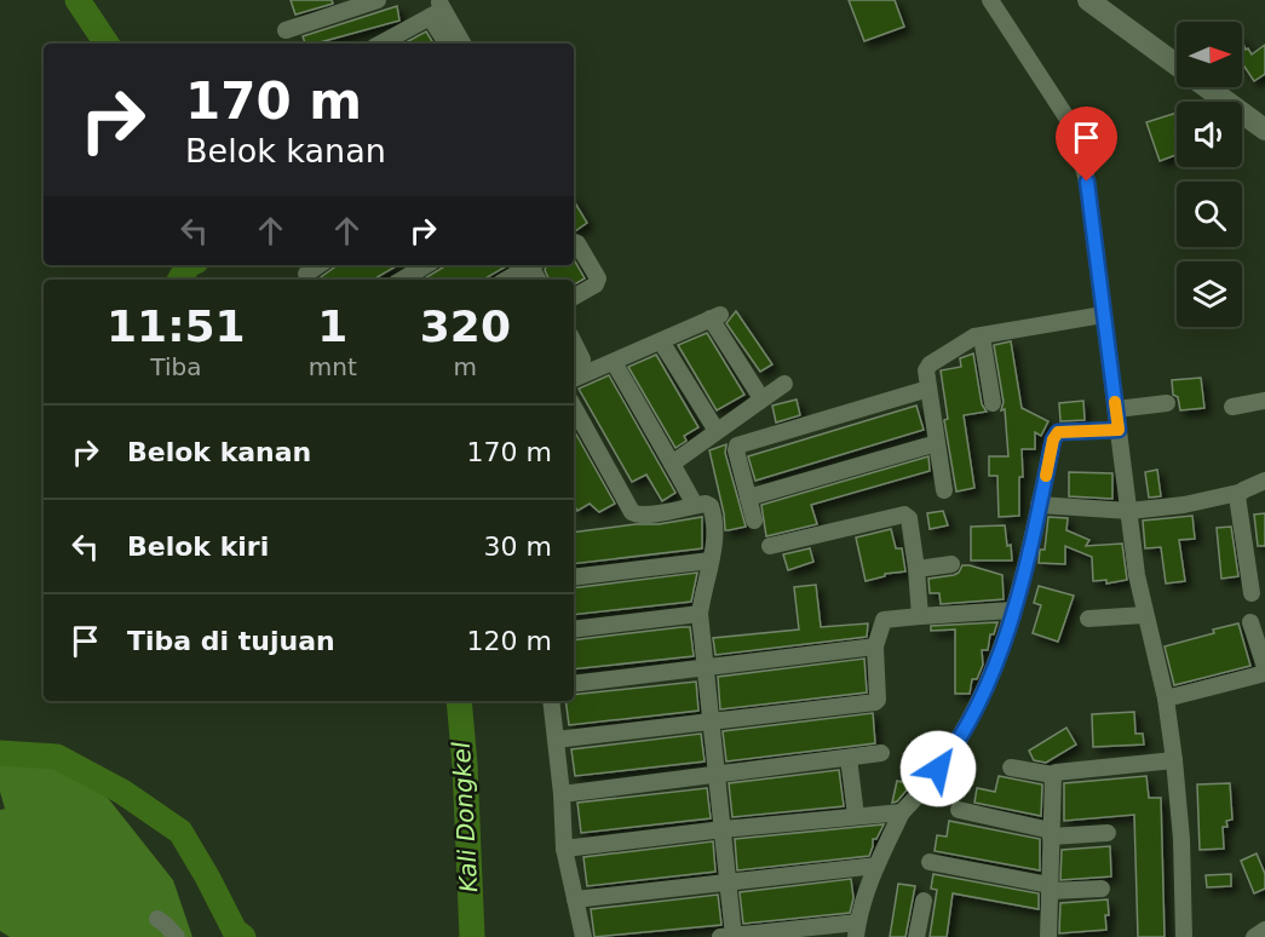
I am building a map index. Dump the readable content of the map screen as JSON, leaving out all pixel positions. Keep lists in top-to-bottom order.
{
  "water": ["Kali Dongkel"],
  "north": "right",
  "page": {
    "turn": ["170 m", "Belok kanan"],
    "eta": [
      "11:51",
      "Tiba",
      "1",
      "mnt",
      "320",
      "m"
    ],
    "list": [
      {
        "name": "Belok kanan",
        "value": "170 m"
      },
      {
        "name": "Belok kiri",
        "value": "30 m"
      },
      {
        "name": "Tiba di tujuan",
        "value": "120 m"
      }
    ]
  }
}
